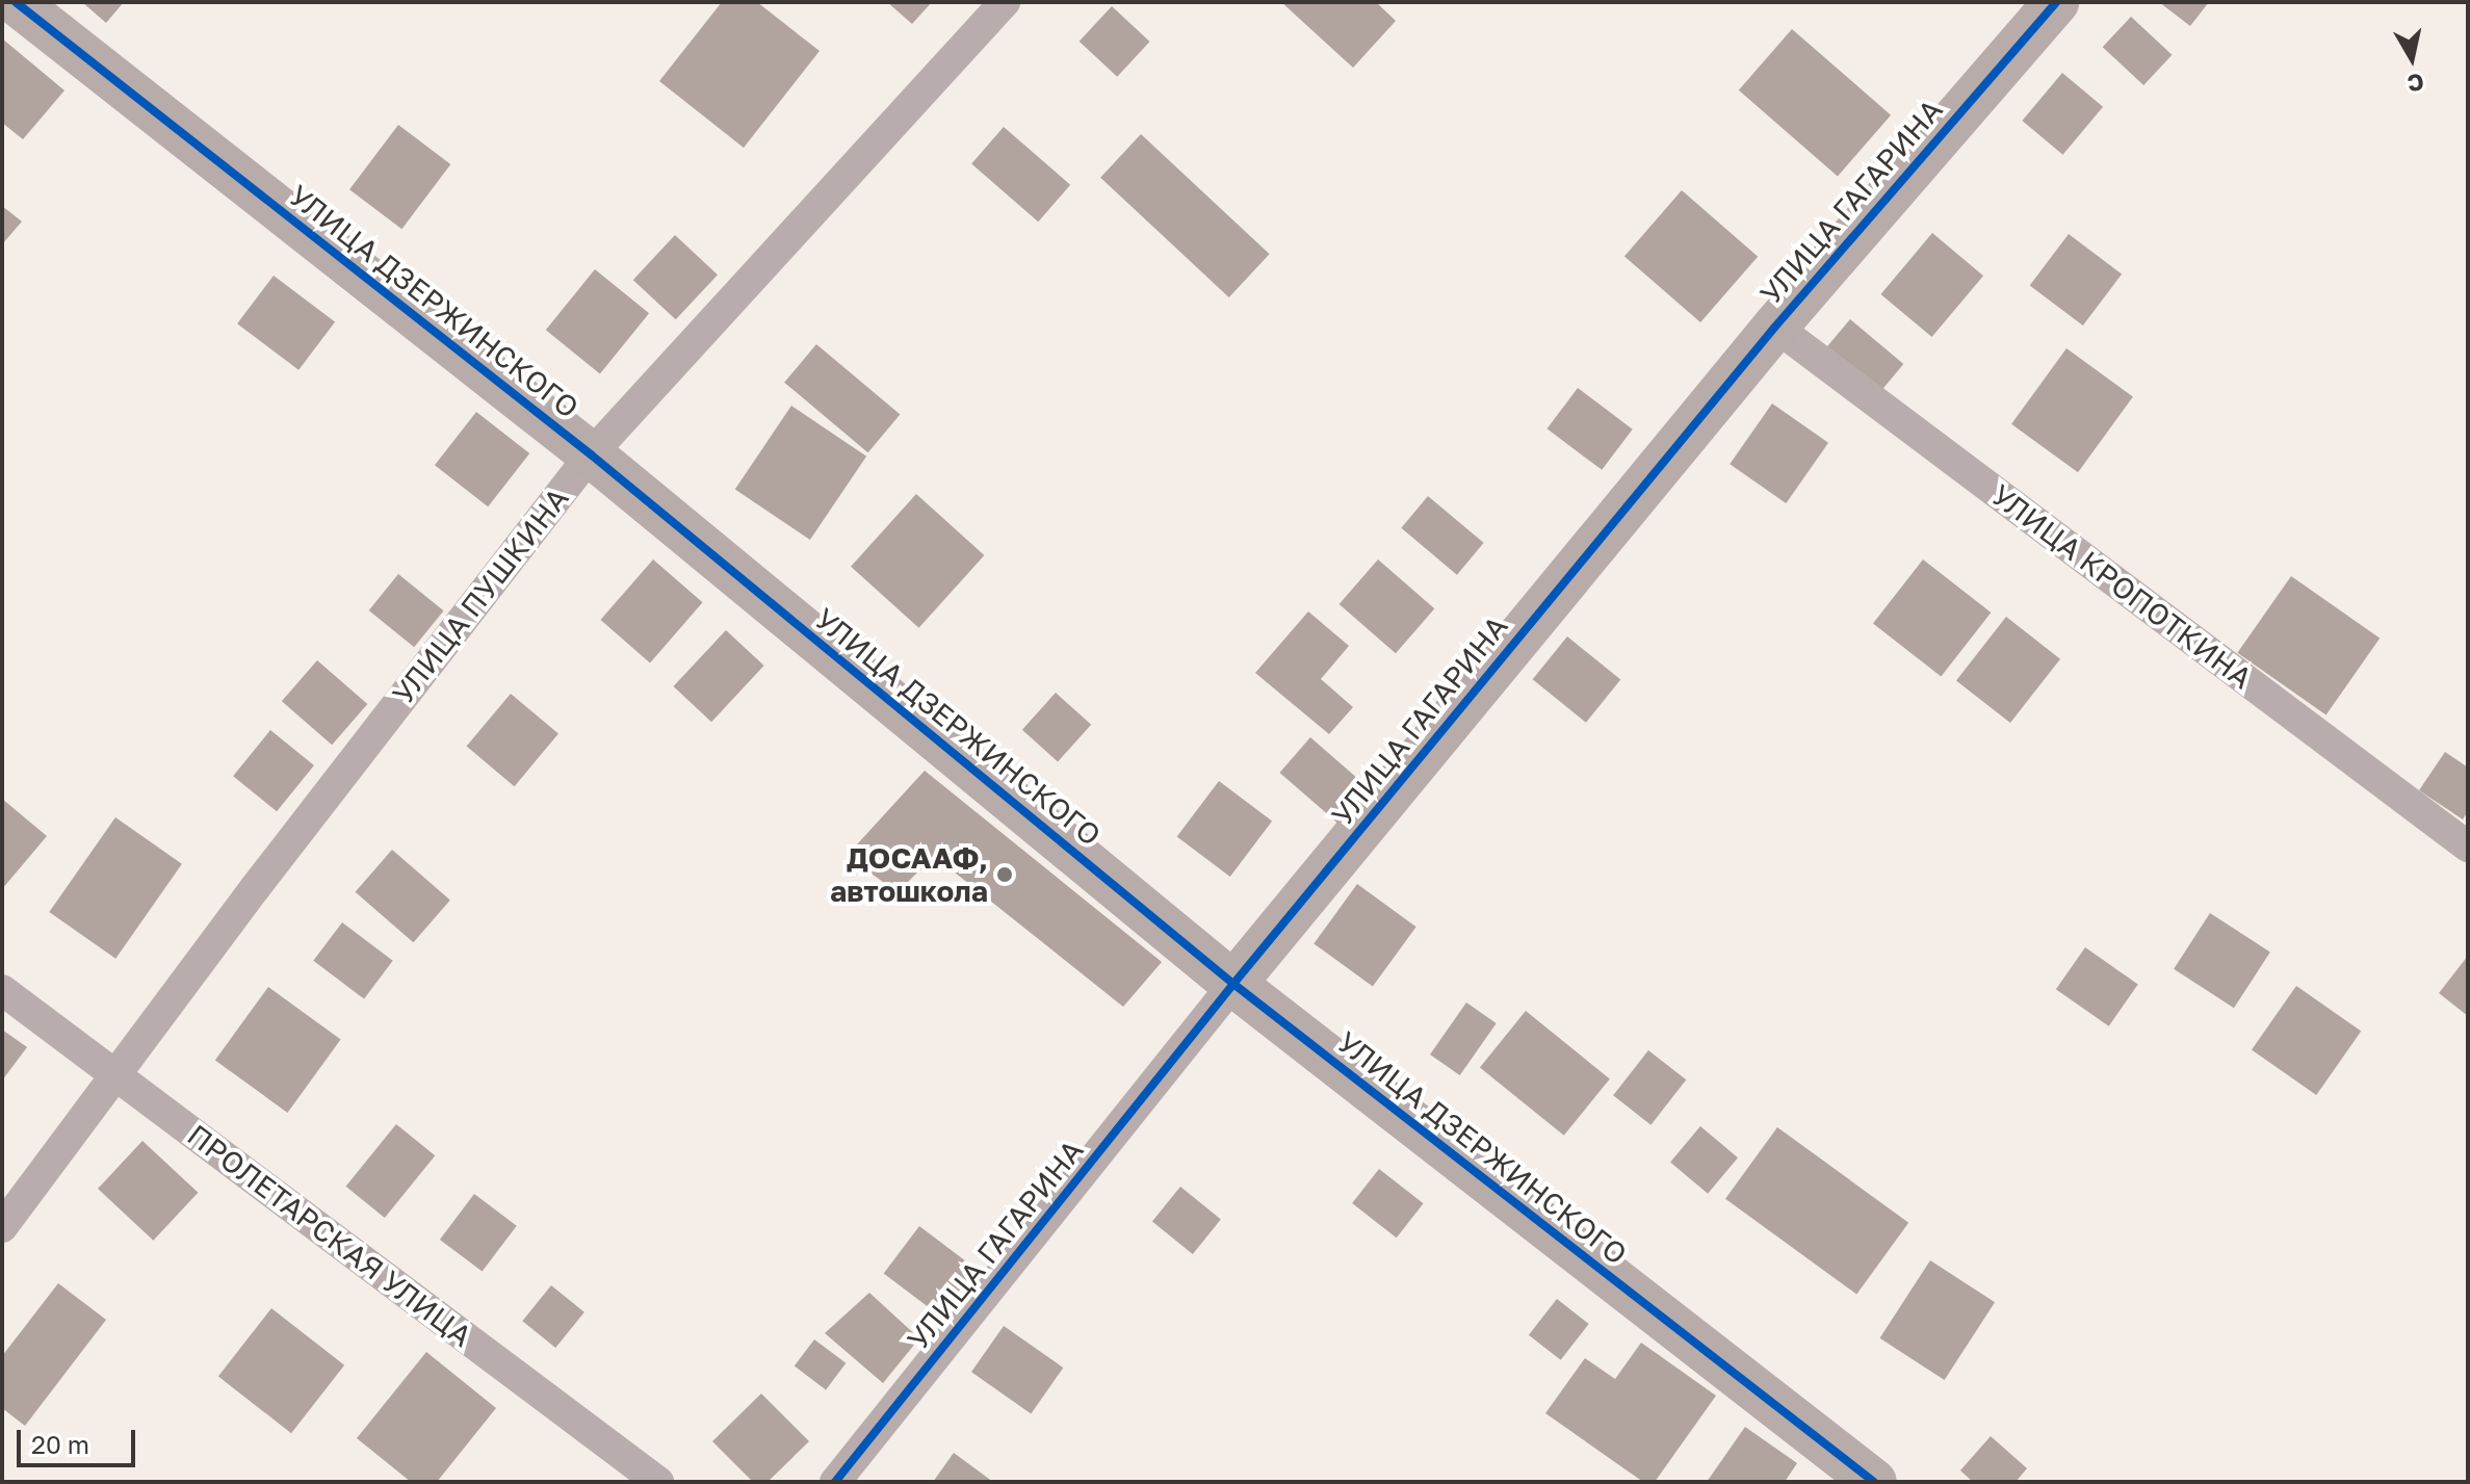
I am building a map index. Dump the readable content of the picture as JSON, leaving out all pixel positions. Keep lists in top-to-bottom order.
{
  "streets": {
    "street": [
      "УЛИЦА ГАГАРИНА",
      "УЛИЦА ДЗЕРЖИНСКОГО",
      "УЛИЦА КРОПОТКИНА",
      "УЛИЦА ПУШКИНА",
      "ПРОЛЕТАРСКАЯ УЛИЦА"
    ]
  },
  "crossings": [
    ["УЛИЦА ГАГАРИНА", "УЛИЦА ДЗЕРЖИНСКОГО"],
    ["УЛИЦА ГАГАРИНА", "УЛИЦА КРОПОТКИНА"],
    ["УЛИЦА ДЗЕРЖИНСКОГО", "УЛИЦА ПУШКИНА"],
    ["УЛИЦА ПУШКИНА", "ПРОЛЕТАРСКАЯ УЛИЦА"]
  ],
  "places": ["ДОСААФ, автошкола"],
  "scale_bar": "20 m",
  "north": "bottom"
}
